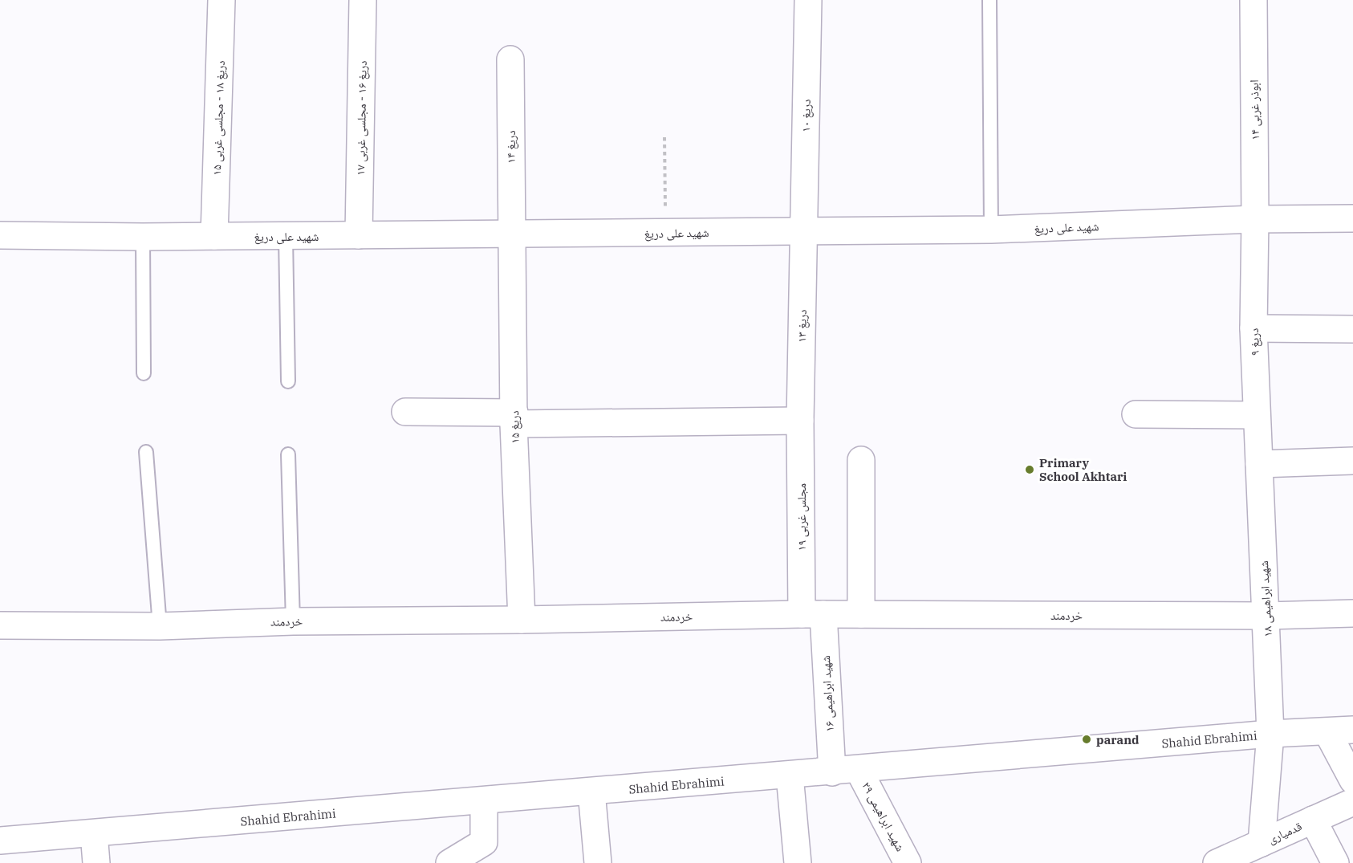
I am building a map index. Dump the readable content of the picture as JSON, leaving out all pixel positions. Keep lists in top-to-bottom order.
{
  "streets": {
    "street": [
      "ابوذر غربی ۱۴",
      "دریغ ۱۰",
      "دریغ ۱۸ - مجلسی غربی ۱۵",
      "دریغ ۱۶ - مجلسی غربی ۱۷",
      "دریغ ۱۴",
      "شهید علی دریغ",
      "دریغ ۱۳",
      "دریغ ۹",
      "دریغ ۱۵",
      "مجلس غربی ۱۹",
      "شهید ابراهیمی ۱۸",
      "خردمند",
      "شهید ابراهیمی ۱۶",
      "Shahid Ebrahimi",
      "شهید ابراهیمی ۲۹",
      "قدمیاری"
    ]
  },
  "crossings": [
    ["ابوذر غربی ۱۴", "شهید علی دریغ"],
    ["ابوذر غربی ۱۴", "دریغ ۹"],
    ["دریغ ۱۰", "شهید علی دریغ"],
    ["دریغ ۱۰", "دریغ ۱۳"],
    ["دریغ ۱۸ - مجلسی غربی ۱۵", "شهید علی دریغ"],
    ["دریغ ۱۶ - مجلسی غربی ۱۷", "شهید علی دریغ"],
    ["دریغ ۱۴", "شهید علی دریغ"],
    ["دریغ ۱۴", "دریغ ۱۵"],
    ["شهید علی دریغ", "دریغ ۱۳"],
    ["شهید علی دریغ", "دریغ ۹"],
    ["شهید علی دریغ", "دریغ ۱۵"],
    ["دریغ ۱۳", "مجلس غربی ۱۹"],
    ["دریغ ۹", "شهید ابراهیمی ۱۸"],
    ["دریغ ۱۵", "خردمند"],
    ["مجلس غربی ۱۹", "خردمند"],
    ["مجلس غربی ۱۹", "شهید ابراهیمی ۱۶"],
    ["شهید ابراهیمی ۱۸", "خردمند"],
    ["شهید ابراهیمی ۱۸", "Shahid Ebrahimi"],
    ["شهید ابراهیمی ۱۸", "قدمیاری"],
    ["خردمند", "شهید ابراهیمی ۱۶"],
    ["شهید ابراهیمی ۱۶", "Shahid Ebrahimi"],
    ["Shahid Ebrahimi", "شهید ابراهیمی ۲۹"]
  ],
  "places": ["Primary School Akhtari", "parand"]
}
